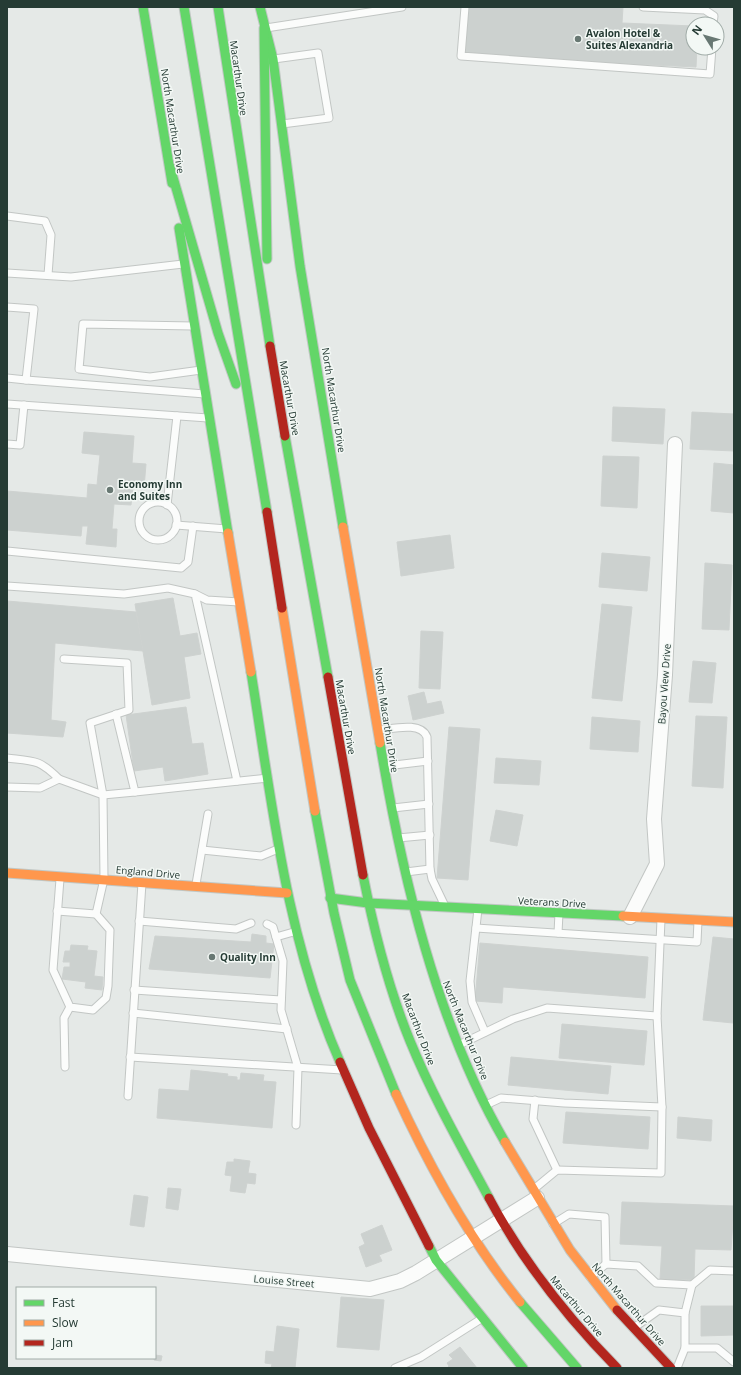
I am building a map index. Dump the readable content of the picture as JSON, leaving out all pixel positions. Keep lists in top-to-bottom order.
{
  "streets": {
    "main road": [
      "Macarthur Drive",
      "North Macarthur Drive",
      "England Drive",
      "Veterans Drive"
    ],
    "street": ["Bayou View Drive", "Louise Street"]
  },
  "crossings": [
    ["Macarthur Drive", "Veterans Drive"],
    ["Macarthur Drive", "Louise Street"],
    ["North Macarthur Drive", "England Drive"],
    ["North Macarthur Drive", "Veterans Drive"],
    ["North Macarthur Drive", "Louise Street"],
    ["Bayou View Drive", "Veterans Drive"]
  ],
  "places": ["Avalon Hotel & Suites Alexandria", "Economy Inn and Suites", "Quality Inn"],
  "legend": ["Fast", "Slow", "Jam"],
  "north": "top left"
}
